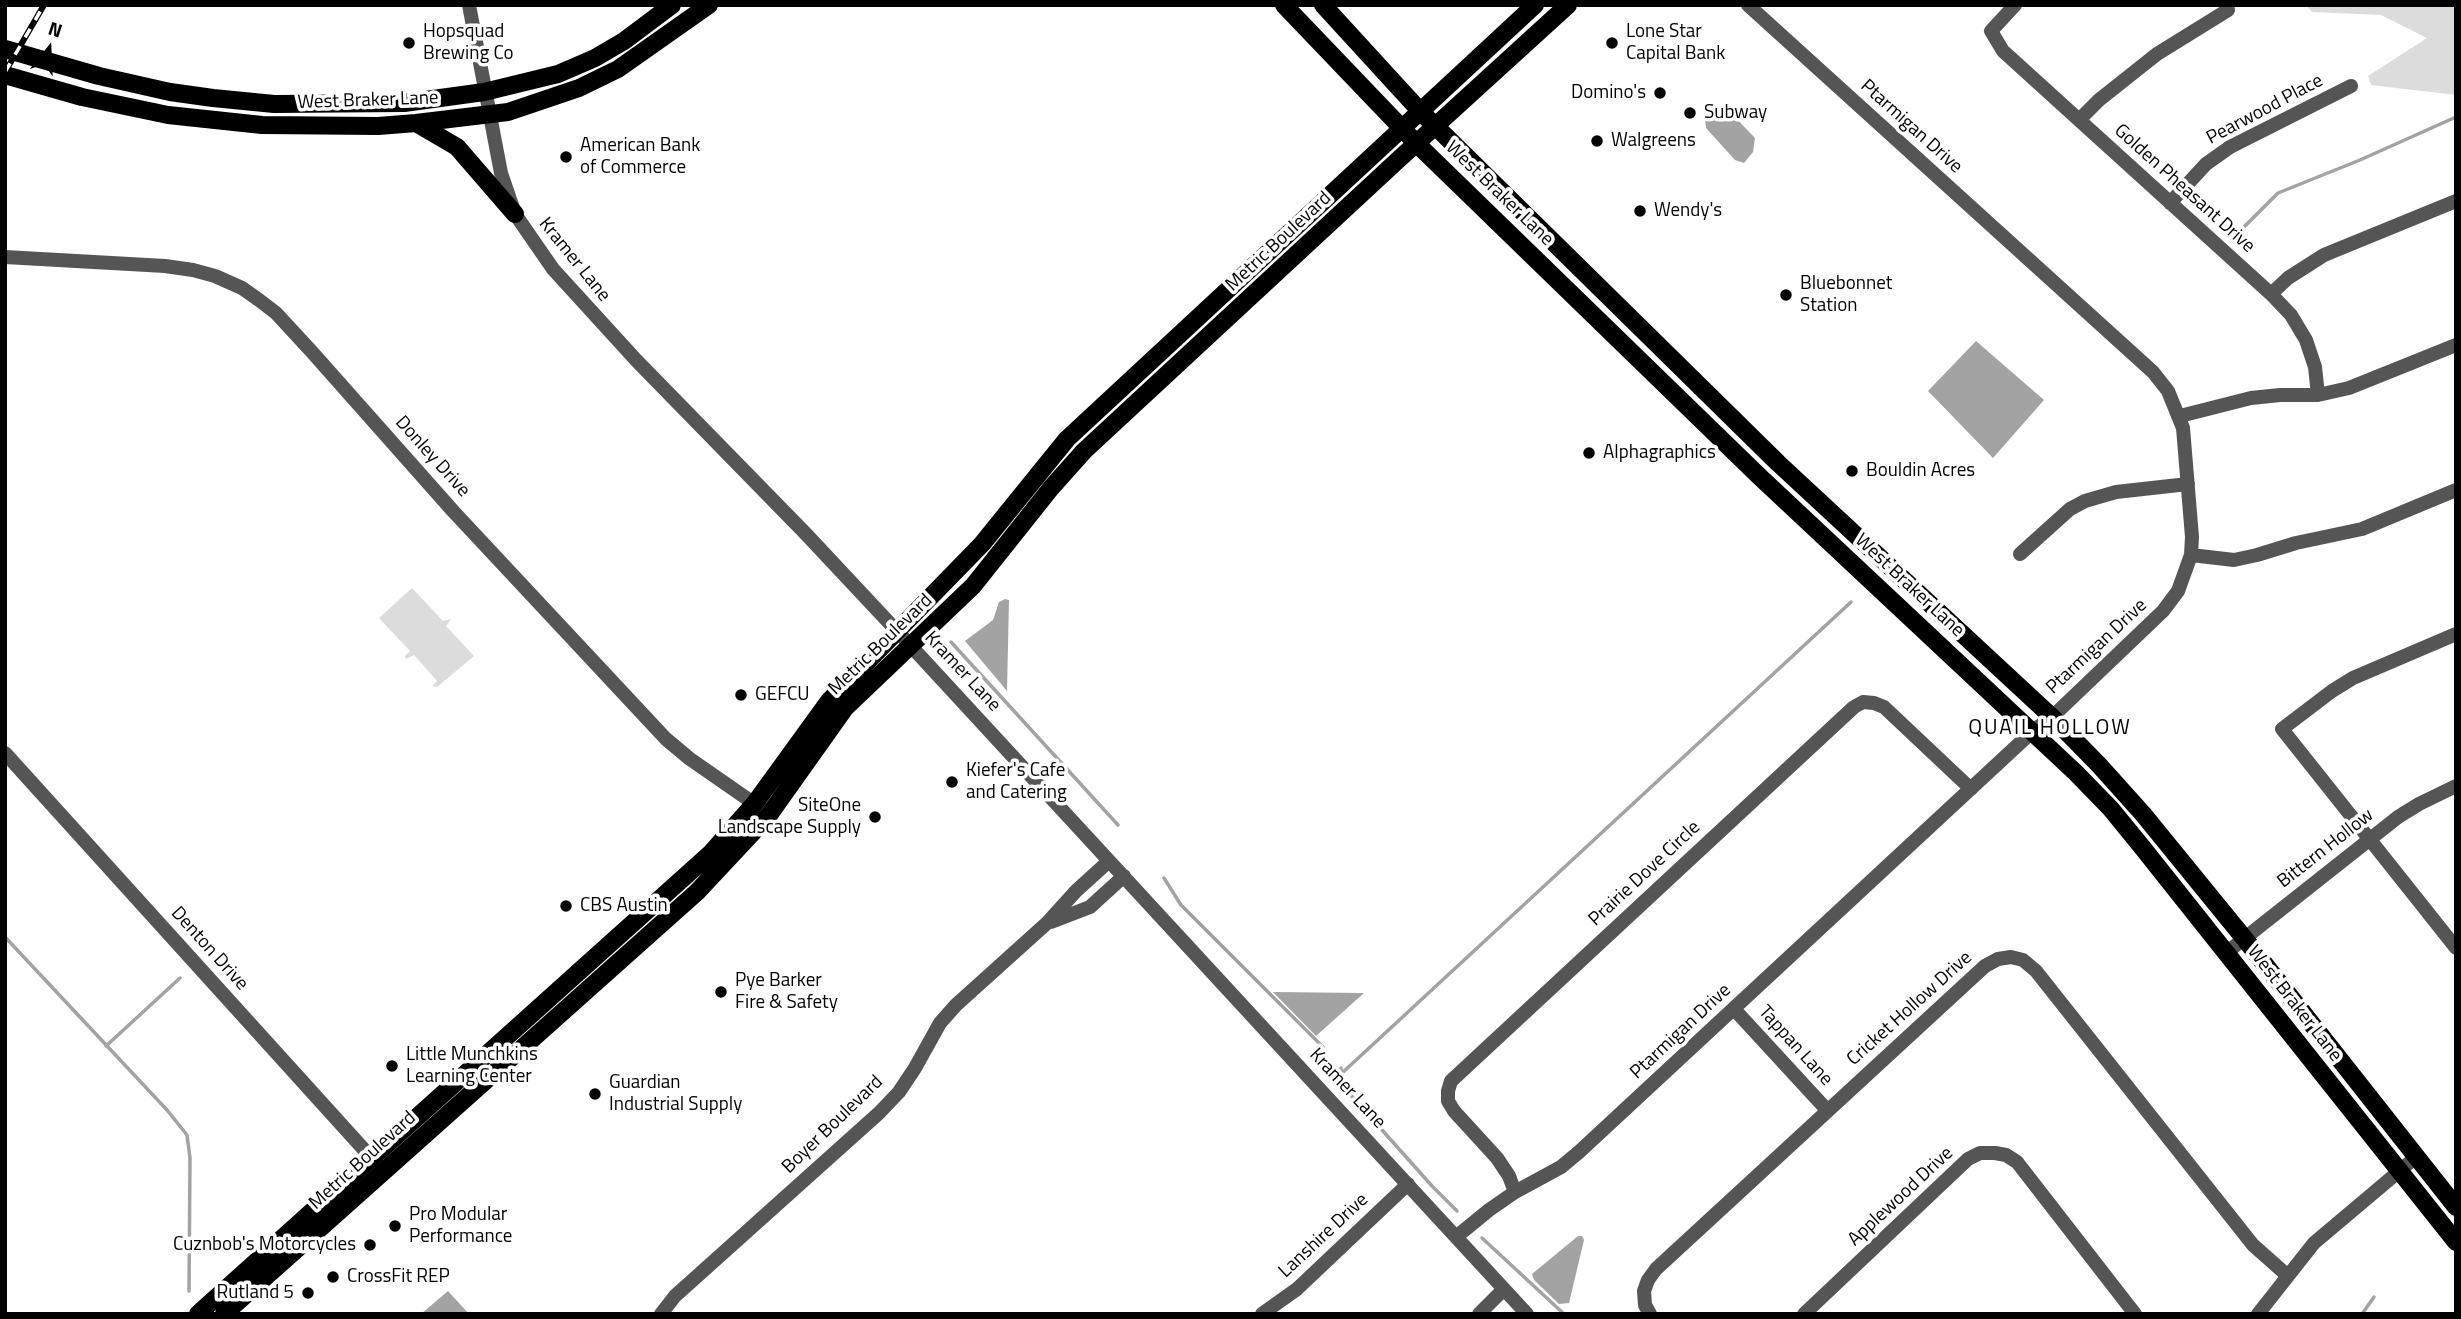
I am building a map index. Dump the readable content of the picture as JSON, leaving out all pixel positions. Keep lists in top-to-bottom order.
{
  "streets": {
    "main road": ["West Braker Lane", "Metric Boulevard"],
    "street": [
      "Pearwood Place",
      "Ptarmigan Drive",
      "Golden Pheasant Drive",
      "Kramer Lane",
      "Donley Drive",
      "Bittern Hollow",
      "Prairie Dove Circle",
      "Denton Drive",
      "Cricket Hollow Drive",
      "Tappan Lane",
      "Boyer Boulevard",
      "Applewood Drive",
      "Lanshire Drive"
    ]
  },
  "crossings": [
    ["West Braker Lane", "Ptarmigan Drive"],
    ["West Braker Lane", "Metric Boulevard"],
    ["West Braker Lane", "Kramer Lane"],
    ["West Braker Lane", "Bittern Hollow"],
    ["Pearwood Place", "Golden Pheasant Drive"],
    ["Ptarmigan Drive", "Kramer Lane"],
    ["Ptarmigan Drive", "Prairie Dove Circle"],
    ["Ptarmigan Drive", "Tappan Lane"],
    ["Metric Boulevard", "Kramer Lane"],
    ["Metric Boulevard", "Donley Drive"],
    ["Metric Boulevard", "Denton Drive"],
    ["Kramer Lane", "Boyer Boulevard"],
    ["Kramer Lane", "Lanshire Drive"],
    ["Cricket Hollow Drive", "Tappan Lane"]
  ],
  "districts": ["QUAIL HOLLOW"],
  "places": [
    "Hopsquad Brewing Co",
    "Lone Star Capital Bank",
    "Domino's",
    "Subway",
    "Walgreens",
    "American Bank of Commerce",
    "Wendy's",
    "Bluebonnet Station",
    "Alphagraphics",
    "Bouldin Acres",
    "GEFCU",
    "Kiefer's Cafe and Catering",
    "SiteOne Landscape Supply",
    "CBS Austin",
    "Pye Barker Fire & Safety",
    "Little Munchkins Learning Center",
    "Guardian Industrial Supply",
    "Pro Modular Performance",
    "Cuznbob's Motorcycles",
    "CrossFit REP",
    "Rutland 5"
  ],
  "north": "top"
}
